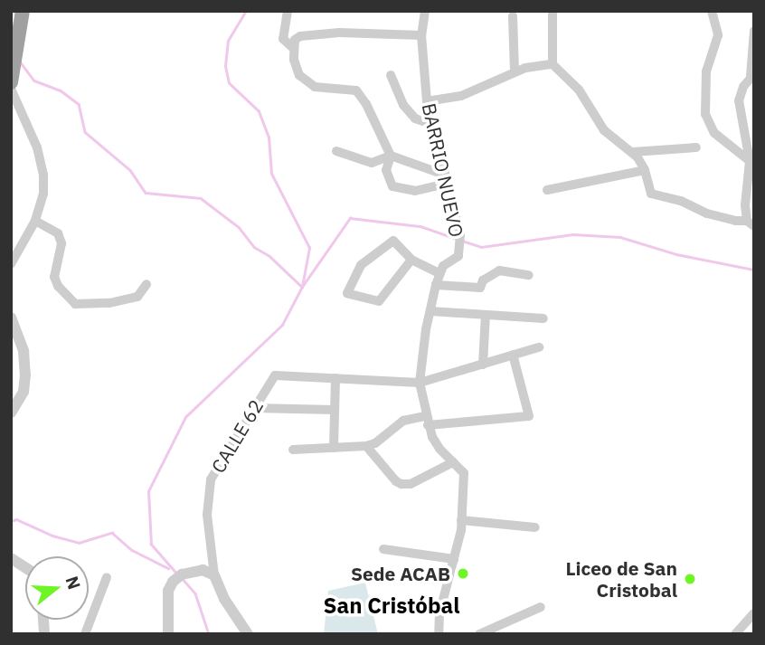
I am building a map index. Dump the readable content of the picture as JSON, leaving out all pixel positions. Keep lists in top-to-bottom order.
{
  "streets": {
    "street": ["BARRIO NUEVO", "CALLE 62"]
  },
  "districts": ["San Cristóbal"],
  "places": ["Sede ACAB", "Liceo de San Cristobal"],
  "north": "right"
}
